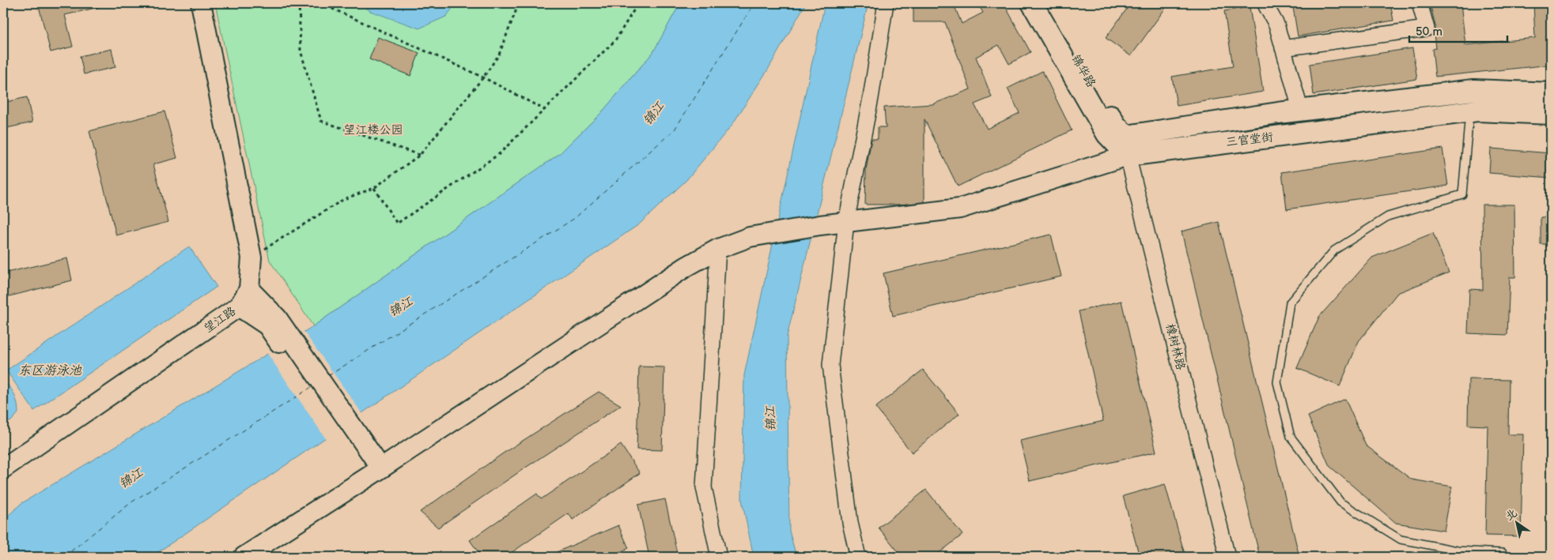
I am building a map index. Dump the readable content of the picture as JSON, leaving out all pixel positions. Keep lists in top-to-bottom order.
{
  "streets": {
    "main road": ["锦华路", "三官堂街"],
    "street": ["望江路", "橡树林路"]
  },
  "crossings": [
    ["锦华路", "三官堂街"],
    ["锦华路", "橡树林路"],
    ["三官堂街", "橡树林路"]
  ],
  "water": ["锦江", "东区游泳池"],
  "parks": ["望江楼公园"],
  "scale_bar": "50 m",
  "north": "top left"
}
